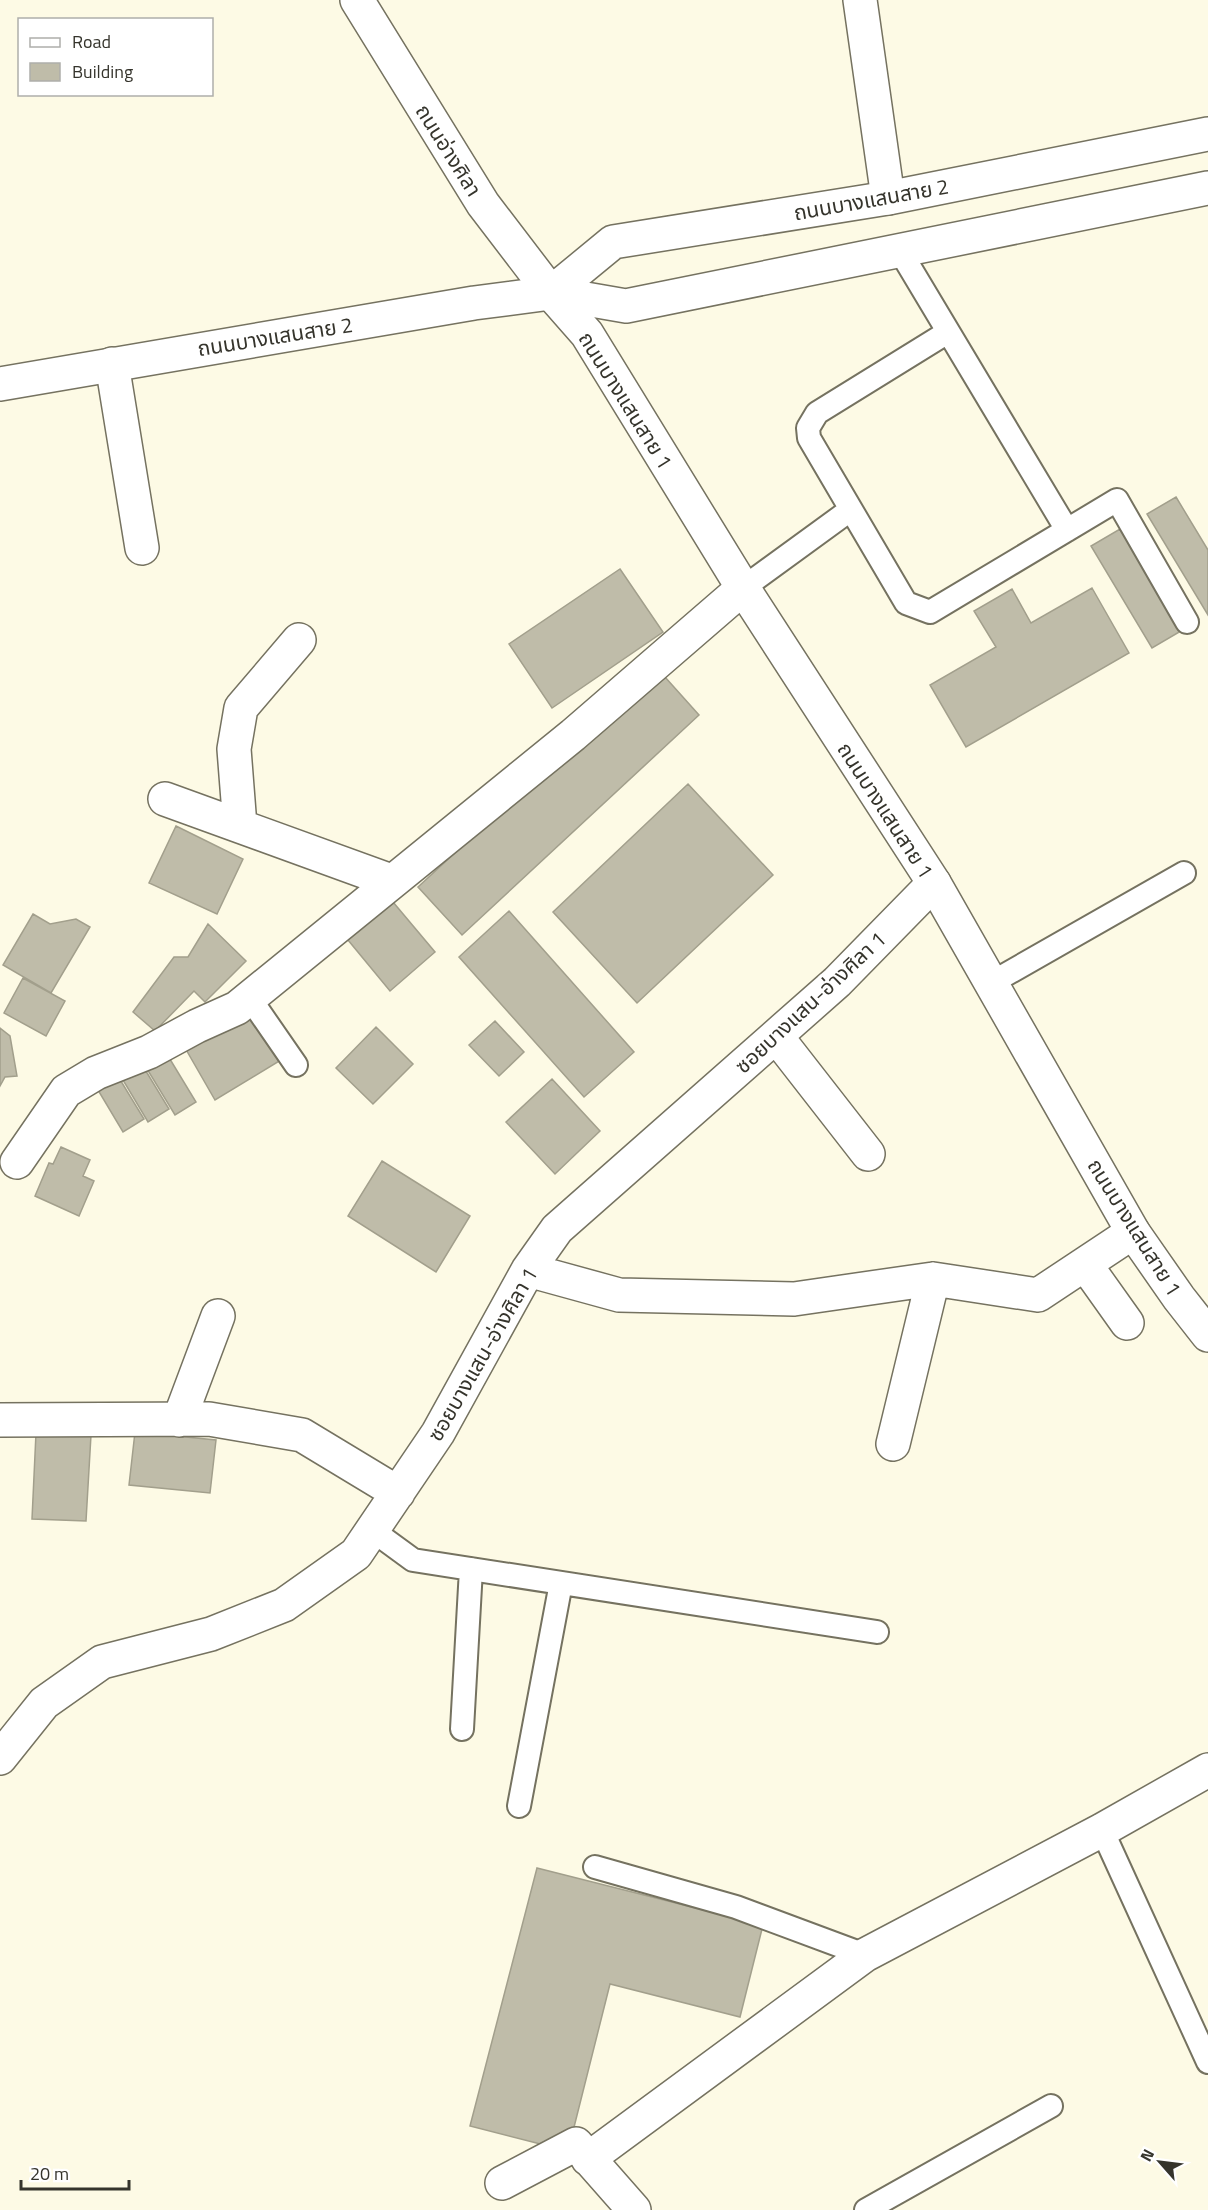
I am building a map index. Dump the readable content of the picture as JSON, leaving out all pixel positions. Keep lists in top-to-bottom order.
{
  "streets": {
    "street": [
      "ถนนอ่างศิลา",
      "ถนนบางแสนสาย 2",
      "ถนนบางแสนสาย 1",
      "ซอยบางแสน-อ่างศิลา 1"
    ]
  },
  "crossings": [
    ["ถนนอ่างศิลา", "ถนนบางแสนสาย 2"],
    ["ถนนอ่างศิลา", "ถนนบางแสนสาย 1"],
    ["ถนนบางแสนสาย 2", "ถนนบางแสนสาย 1"],
    ["ถนนบางแสนสาย 1", "ซอยบางแสน-อ่างศิลา 1"]
  ],
  "legend": ["Road", "Building"],
  "scale_bar": "20 m",
  "north": "top left"
}
